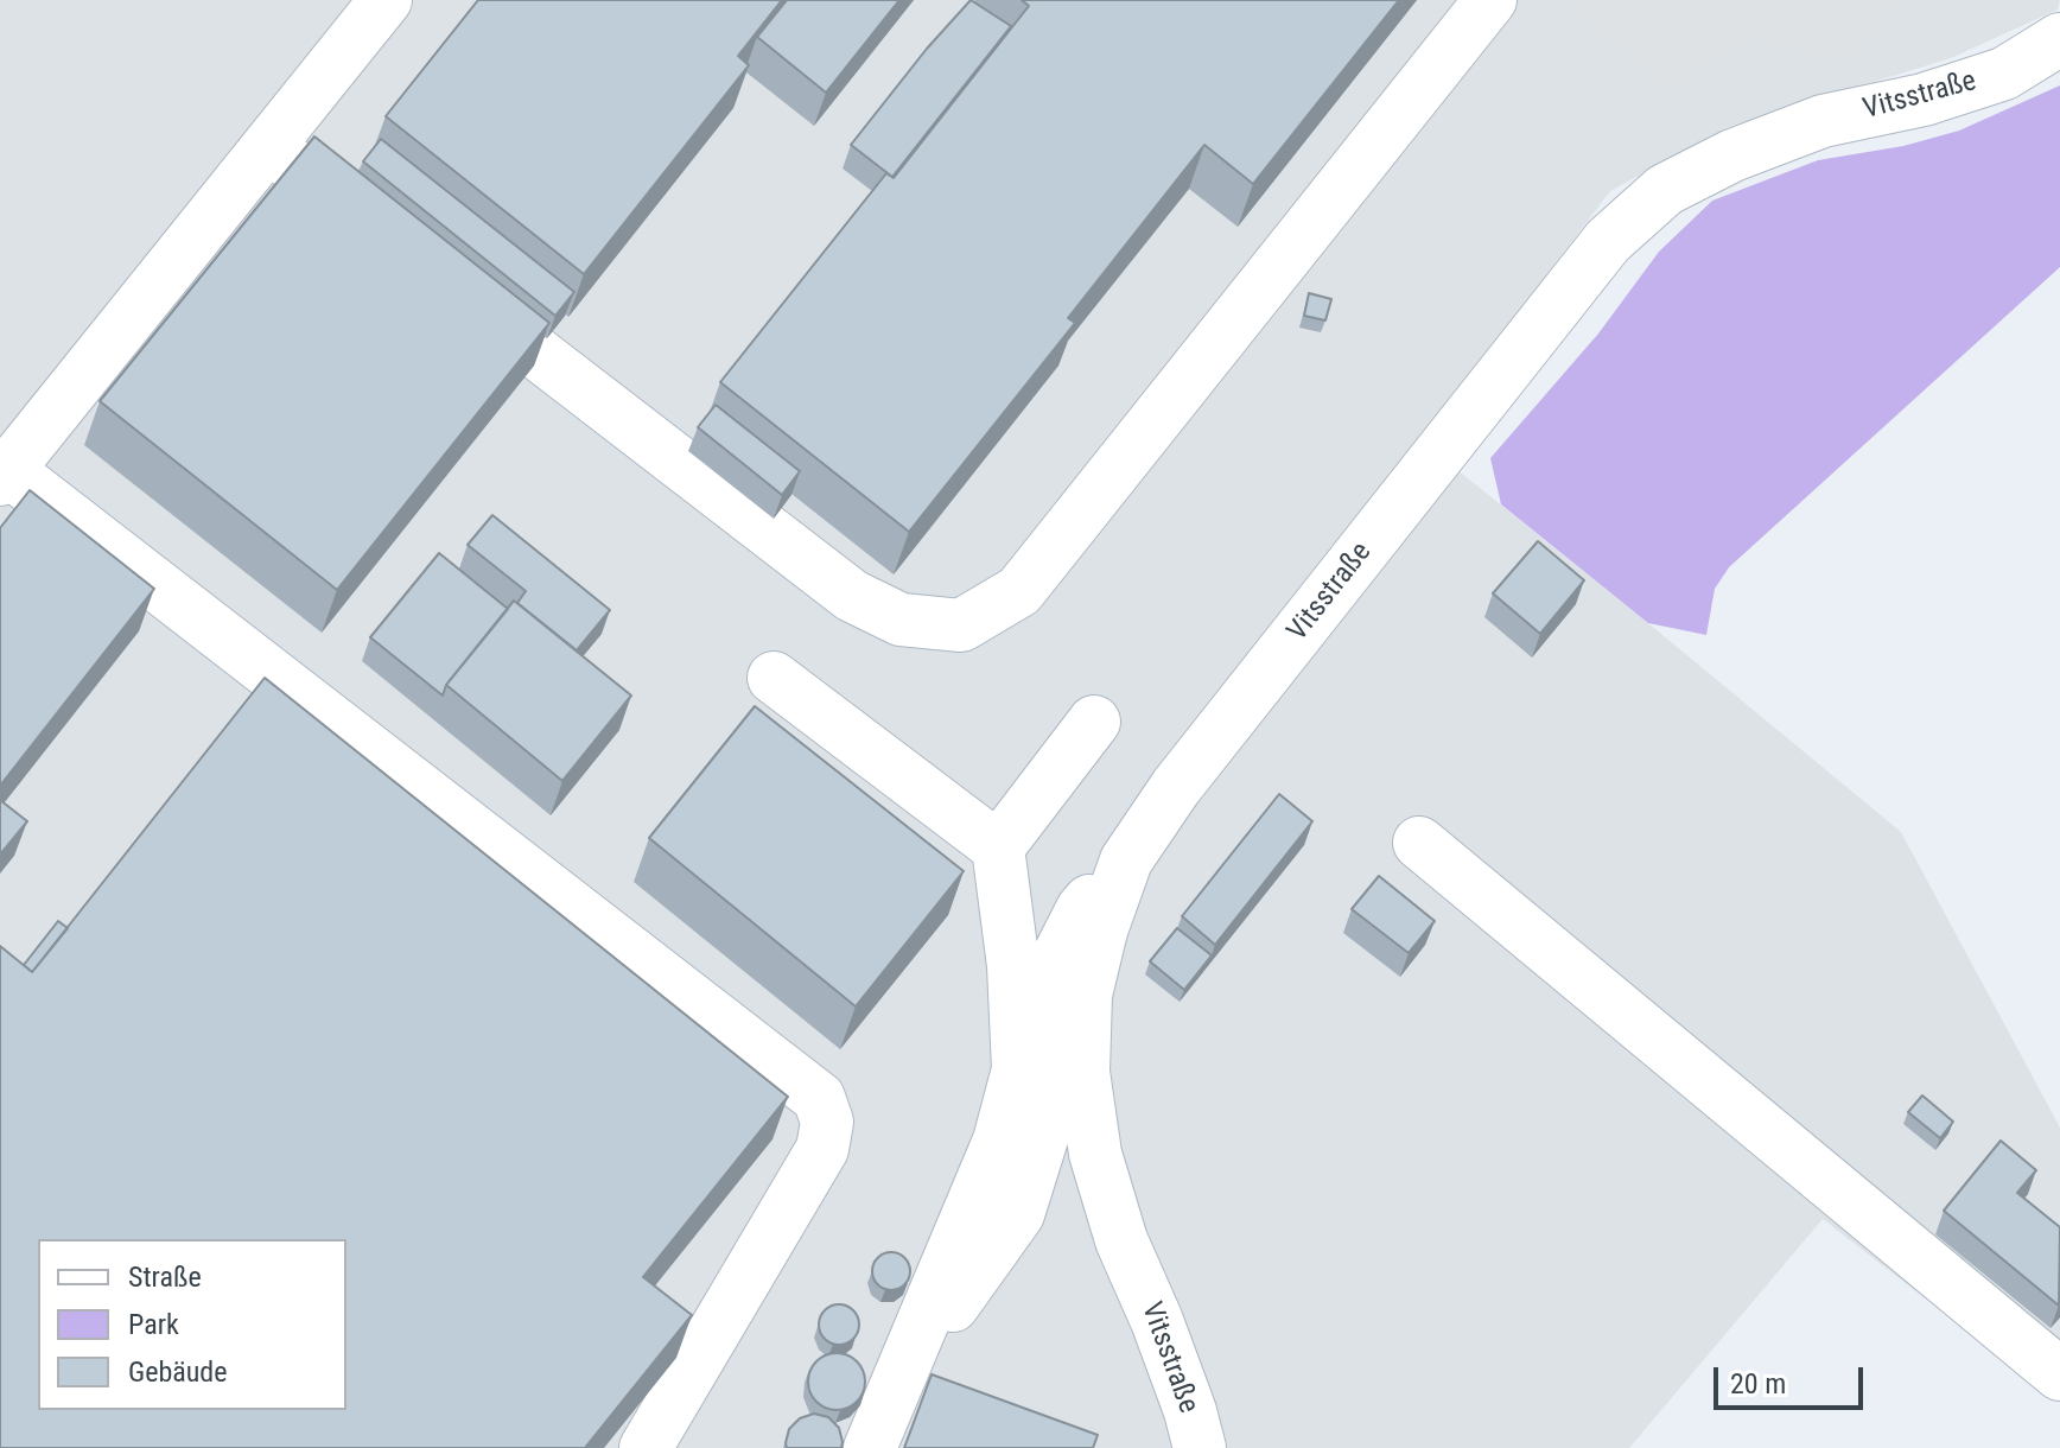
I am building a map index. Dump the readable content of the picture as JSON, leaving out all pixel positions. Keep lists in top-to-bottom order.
{
  "streets": {
    "street": ["Vitsstraße"]
  },
  "legend": ["Straße", "Park", "Gebäude"],
  "scale_bar": "20 m"
}
